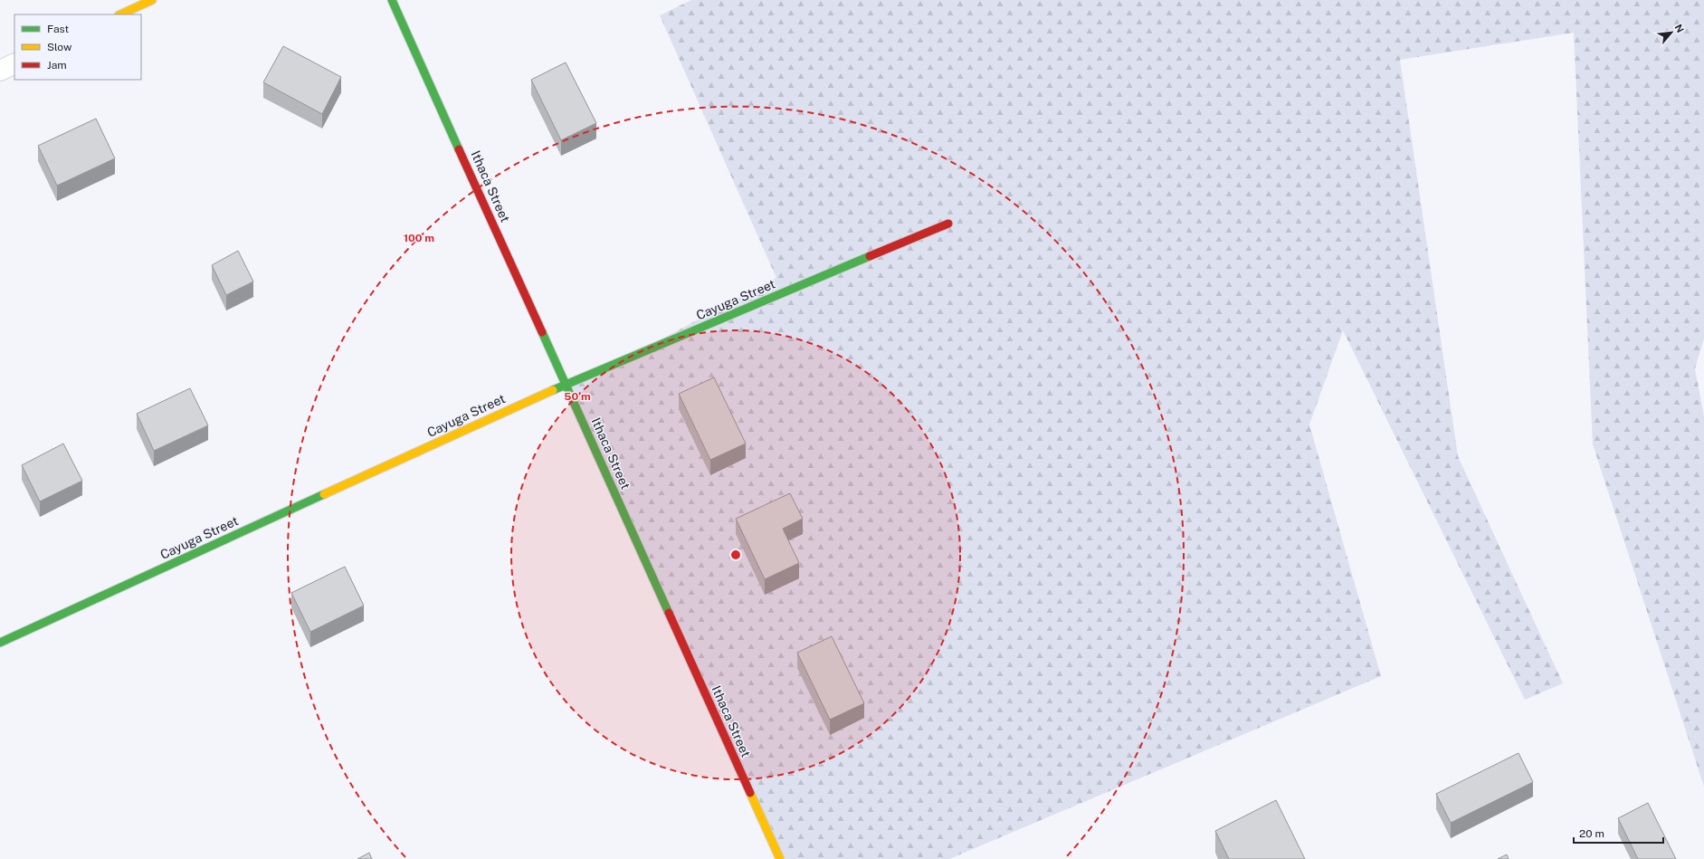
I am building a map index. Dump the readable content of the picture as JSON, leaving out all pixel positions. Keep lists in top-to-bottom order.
{
  "streets": {
    "street": ["Ithaca Street", "Cayuga Street"]
  },
  "crossings": [
    ["Ithaca Street", "Cayuga Street"]
  ],
  "legend": ["Fast", "Slow", "Jam"],
  "scale_bar": "20 m",
  "north": "top right",
  "rings": ["100 m", "50 m"]
}
